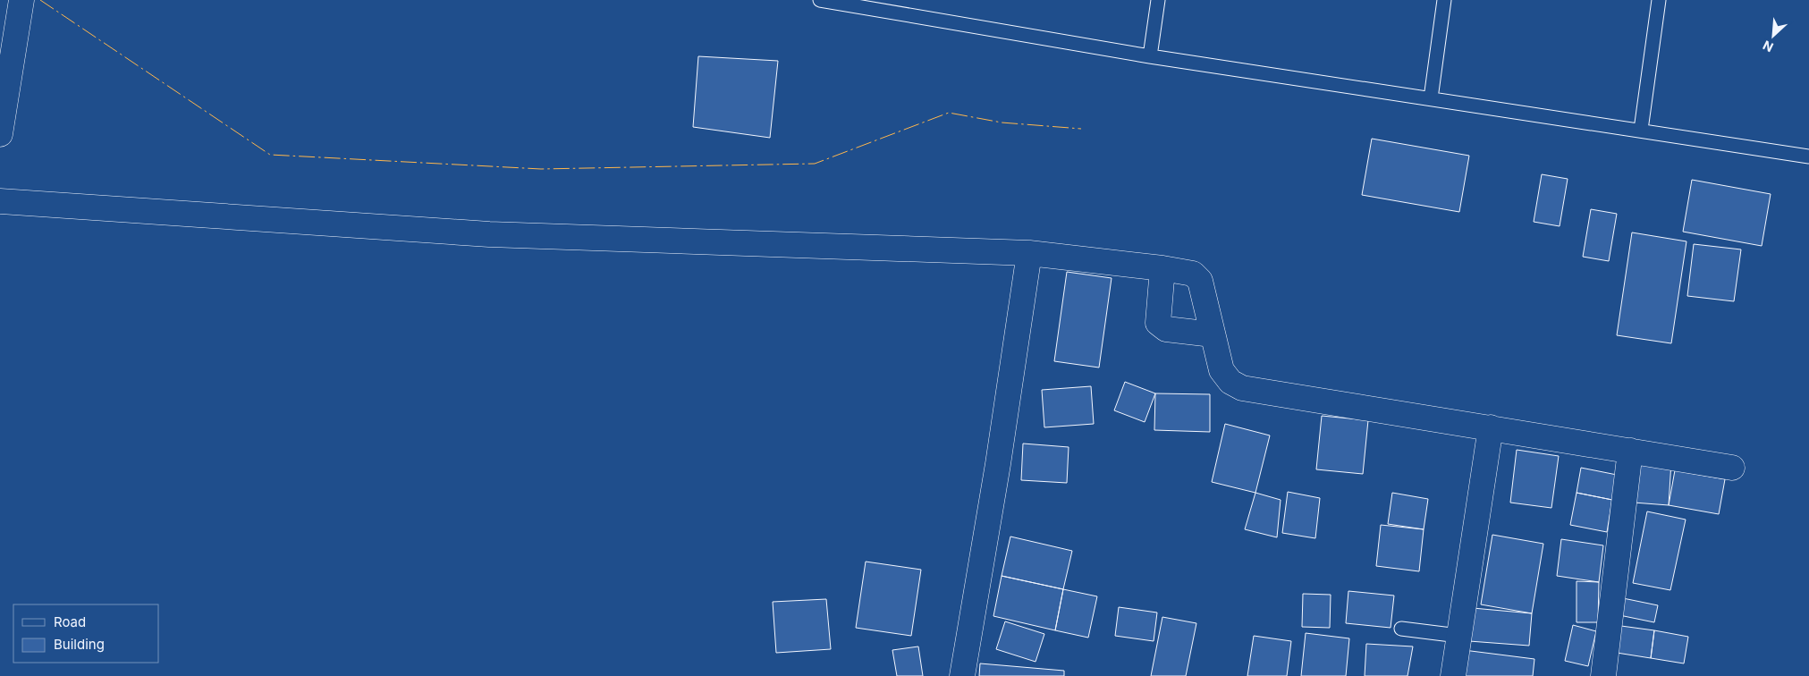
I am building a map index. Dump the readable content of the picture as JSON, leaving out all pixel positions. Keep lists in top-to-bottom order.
{
  "legend": ["Road", "Building"],
  "north": "bottom left"
}
